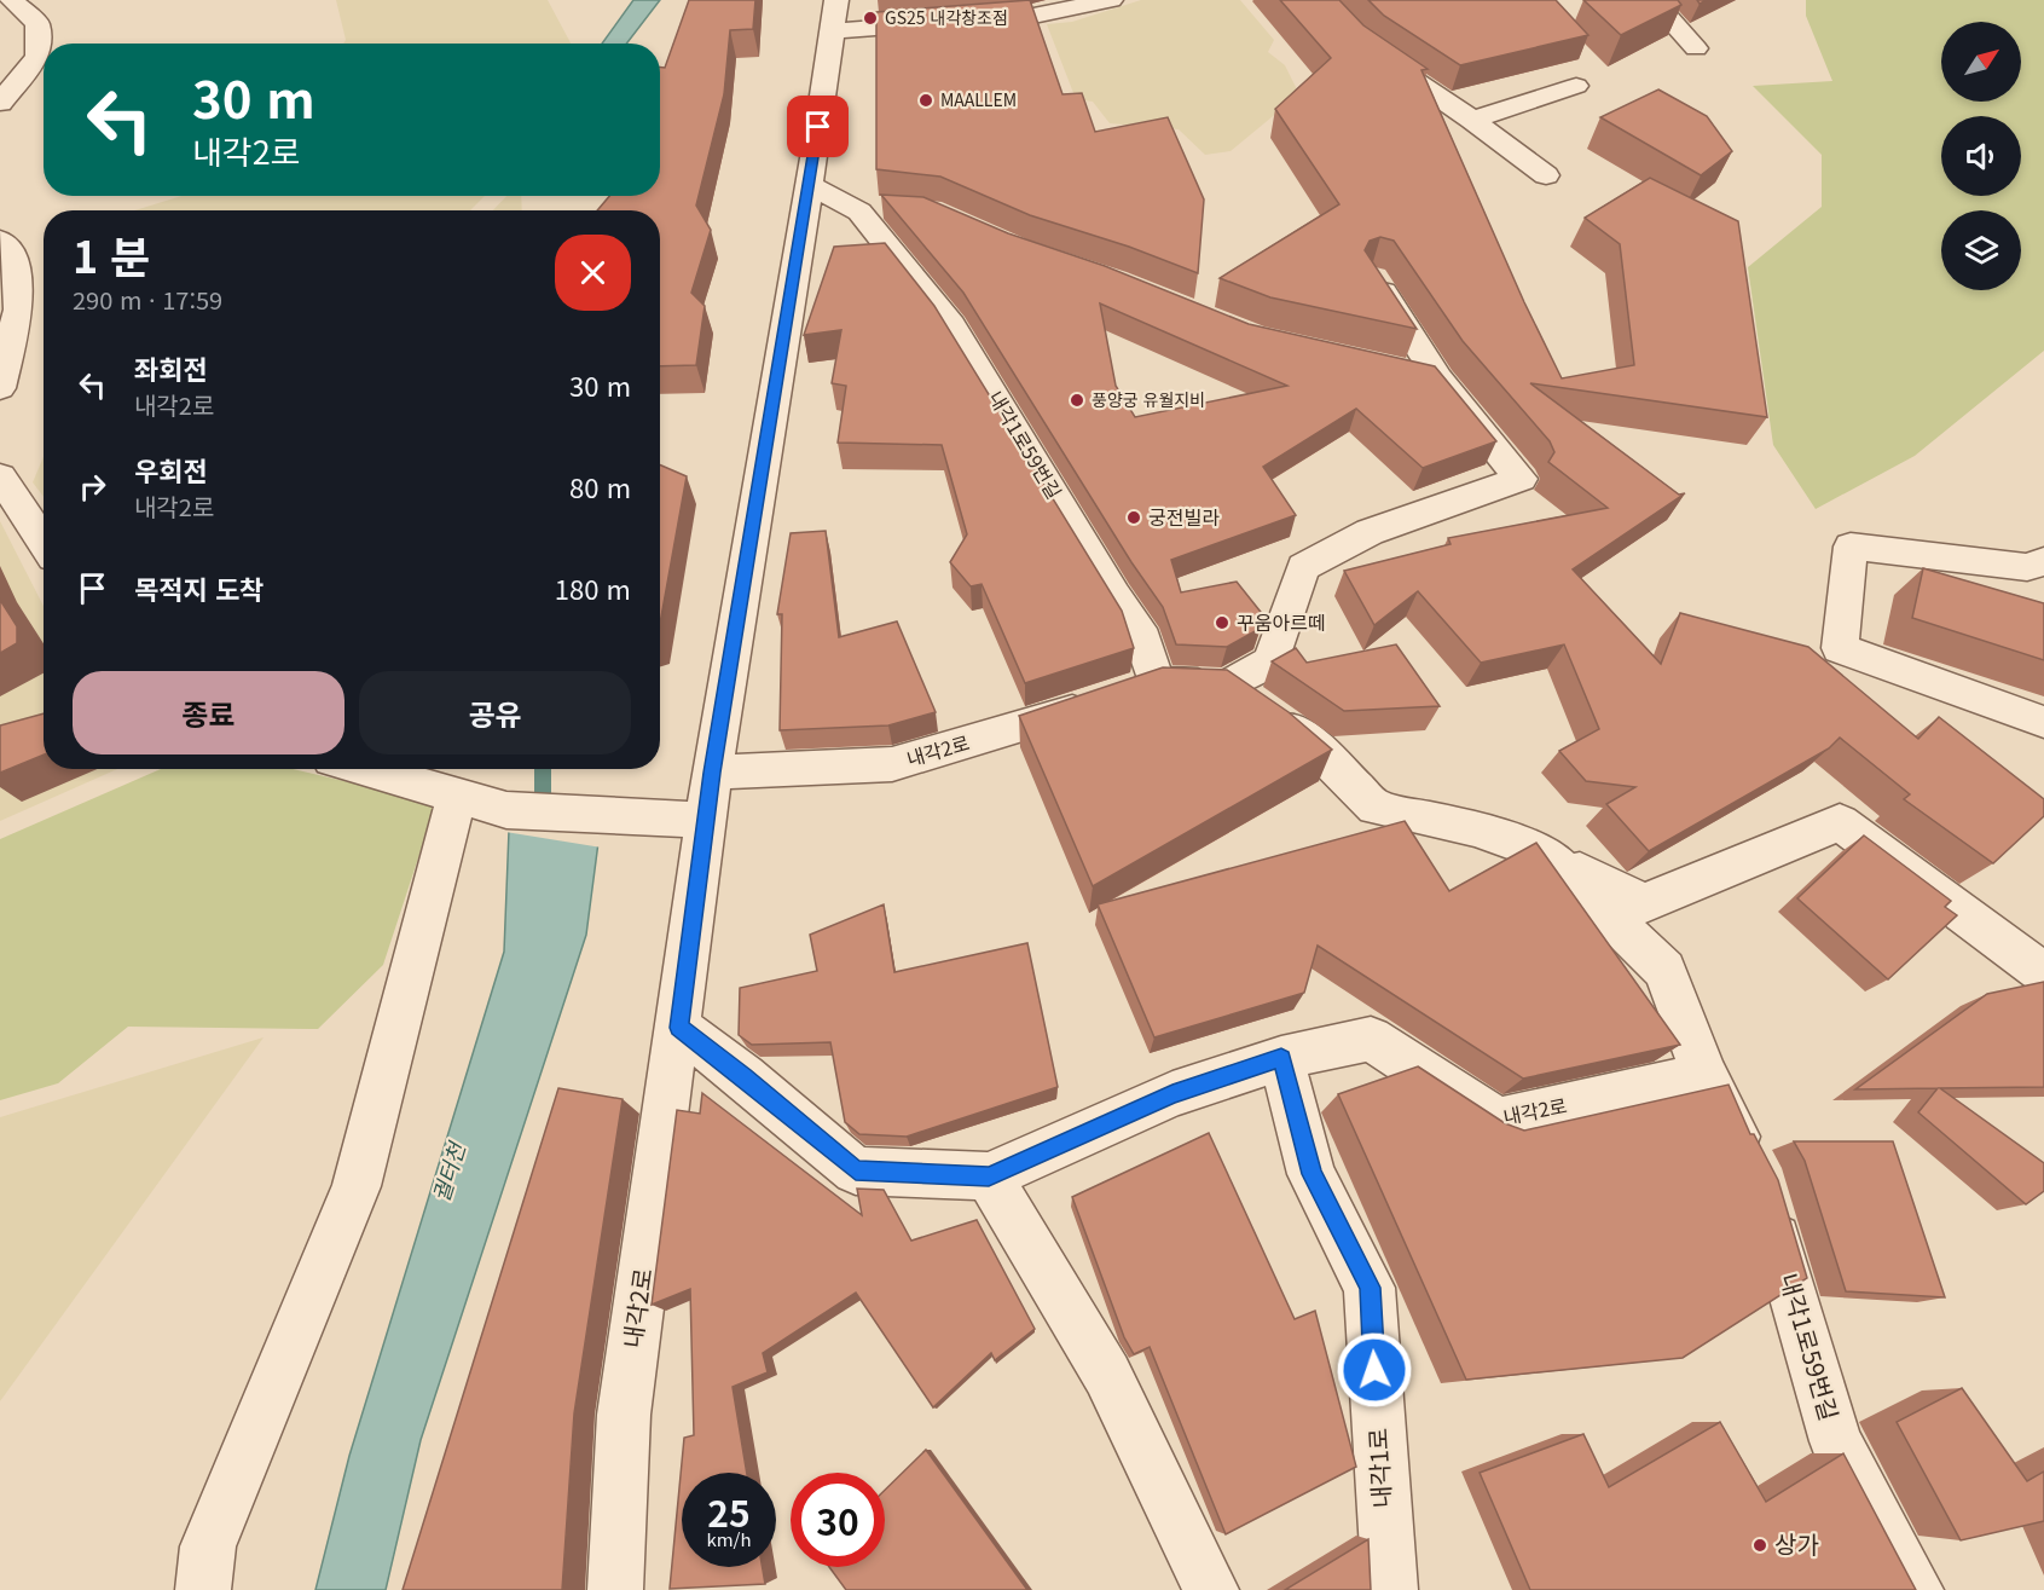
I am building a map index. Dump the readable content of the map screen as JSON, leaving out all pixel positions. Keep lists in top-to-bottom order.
{
  "streets": {
    "street": ["내각1로59번길", "내각2로", "내각1로"]
  },
  "crossings": [
    ["내각1로59번길", "내각2로"],
    ["내각2로", "내각1로"]
  ],
  "water": ["궐터천"],
  "places": [
    "GS25 내각창조점",
    "MAALLEM",
    "풍양궁 유월지비",
    "궁전빌라",
    "꾸움아르떼",
    "상가"
  ],
  "north": "top right",
  "page": {
    "turn": ["30 m", "내각2로"],
    "heading": ["1 분", "290 m · 17:59"],
    "list": [
      {
        "name": "좌회전",
        "note": "내각2로",
        "value": "30 m"
      },
      {
        "name": "우회전",
        "note": "내각2로",
        "value": "80 m"
      },
      {
        "name": "목적지 도착",
        "value": "180 m"
      }
    ],
    "buttons": ["종료", "공유"],
    "speed": "25 km/h",
    "limit": "30"
  }
}
